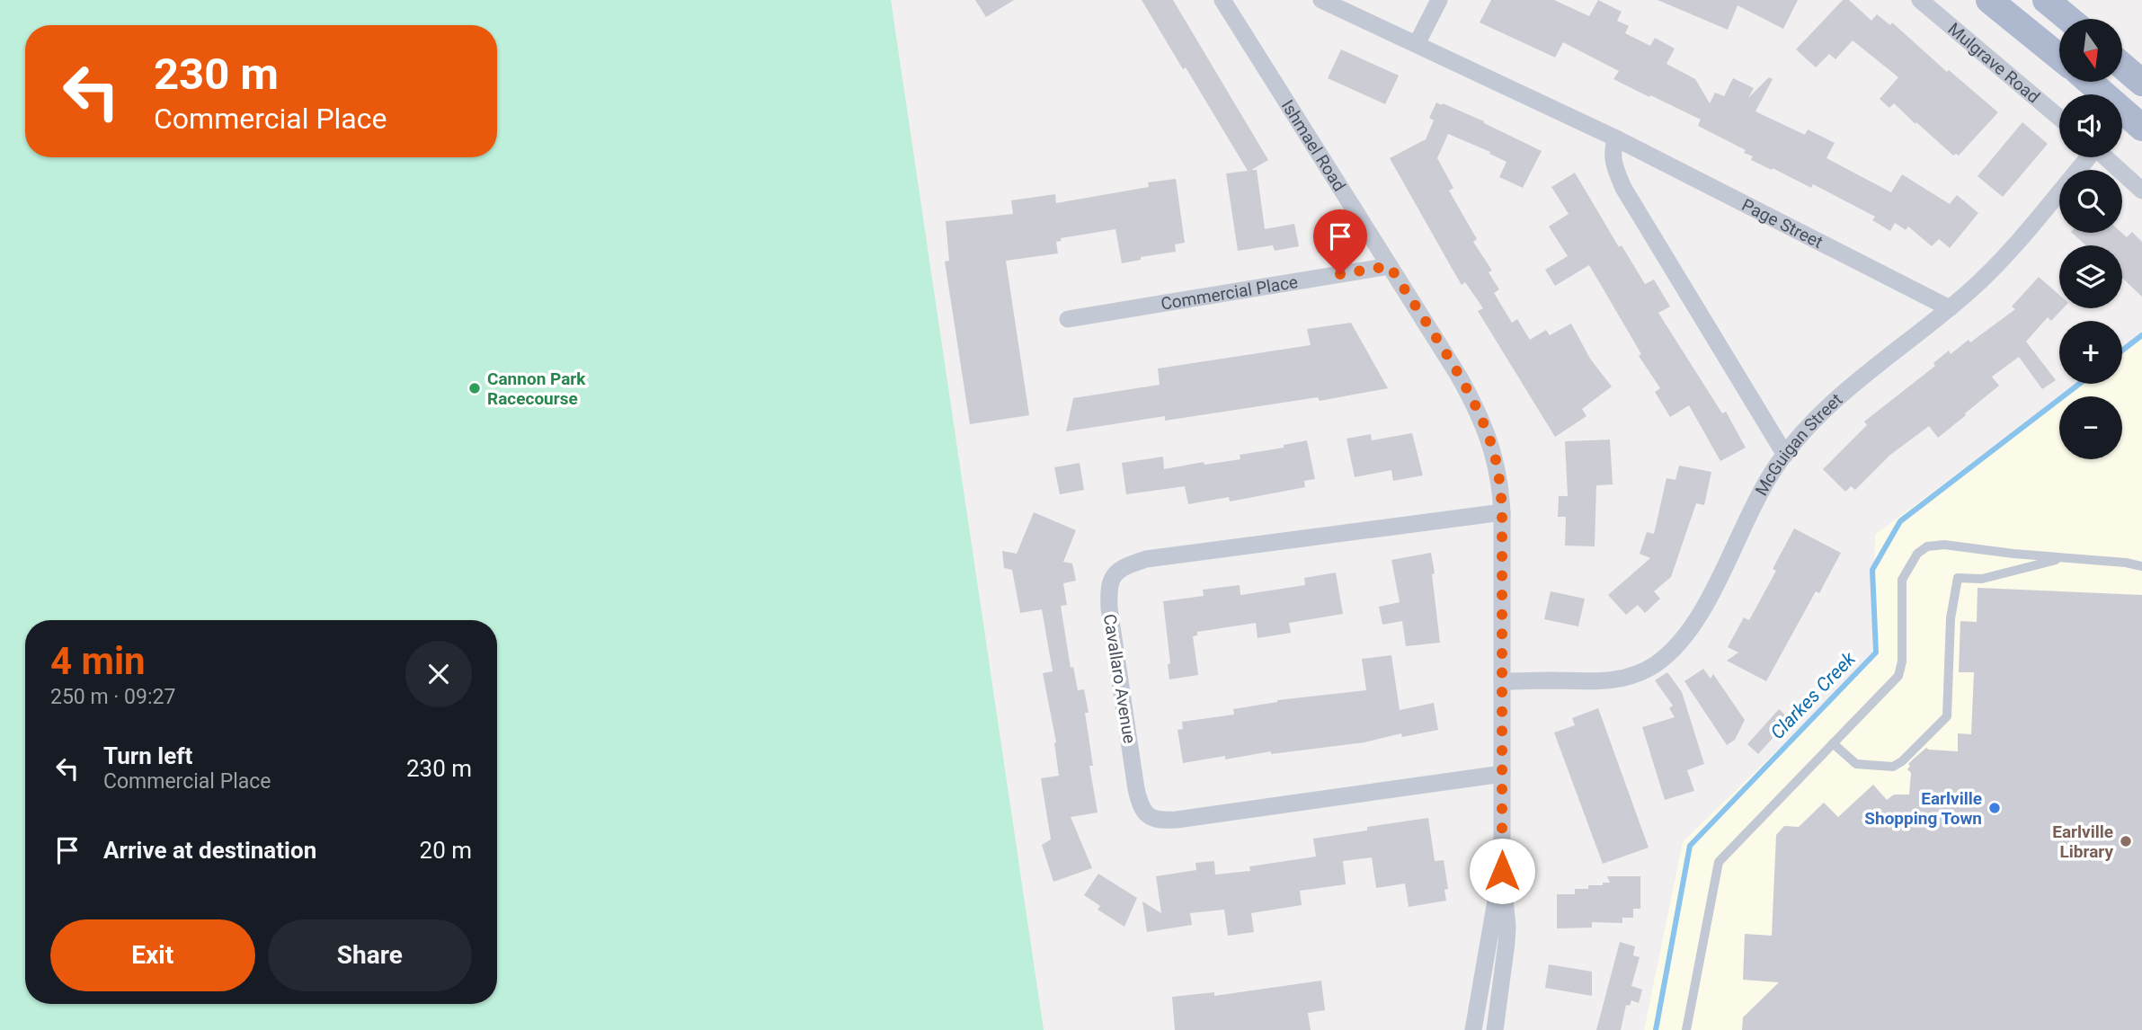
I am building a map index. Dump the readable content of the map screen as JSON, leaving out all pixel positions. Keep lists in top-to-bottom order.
{
  "streets": {
    "street": [
      "Mulgrave Road",
      "Ishmael Road",
      "Page Street",
      "Commercial Place",
      "McGuigan Street",
      "Cavallaro Avenue"
    ]
  },
  "crossings": [
    ["Ishmael Road", "Commercial Place"],
    ["Ishmael Road", "McGuigan Street"],
    ["Ishmael Road", "Cavallaro Avenue"],
    ["Page Street", "McGuigan Street"]
  ],
  "water": ["Clarkes Creek"],
  "places": ["Cannon Park Racecourse", "Earlville Shopping Town", "Earlville Library"],
  "north": "bottom",
  "page": {
    "map_buttons": ["+", "−"],
    "turn": ["230 m", "Commercial Place"],
    "heading": ["4 min", "250 m · 09:27"],
    "list": [
      {
        "name": "Turn left",
        "note": "Commercial Place",
        "value": "230 m"
      },
      {
        "name": "Arrive at destination",
        "value": "20 m"
      }
    ],
    "buttons": ["Exit", "Share"]
  }
}
